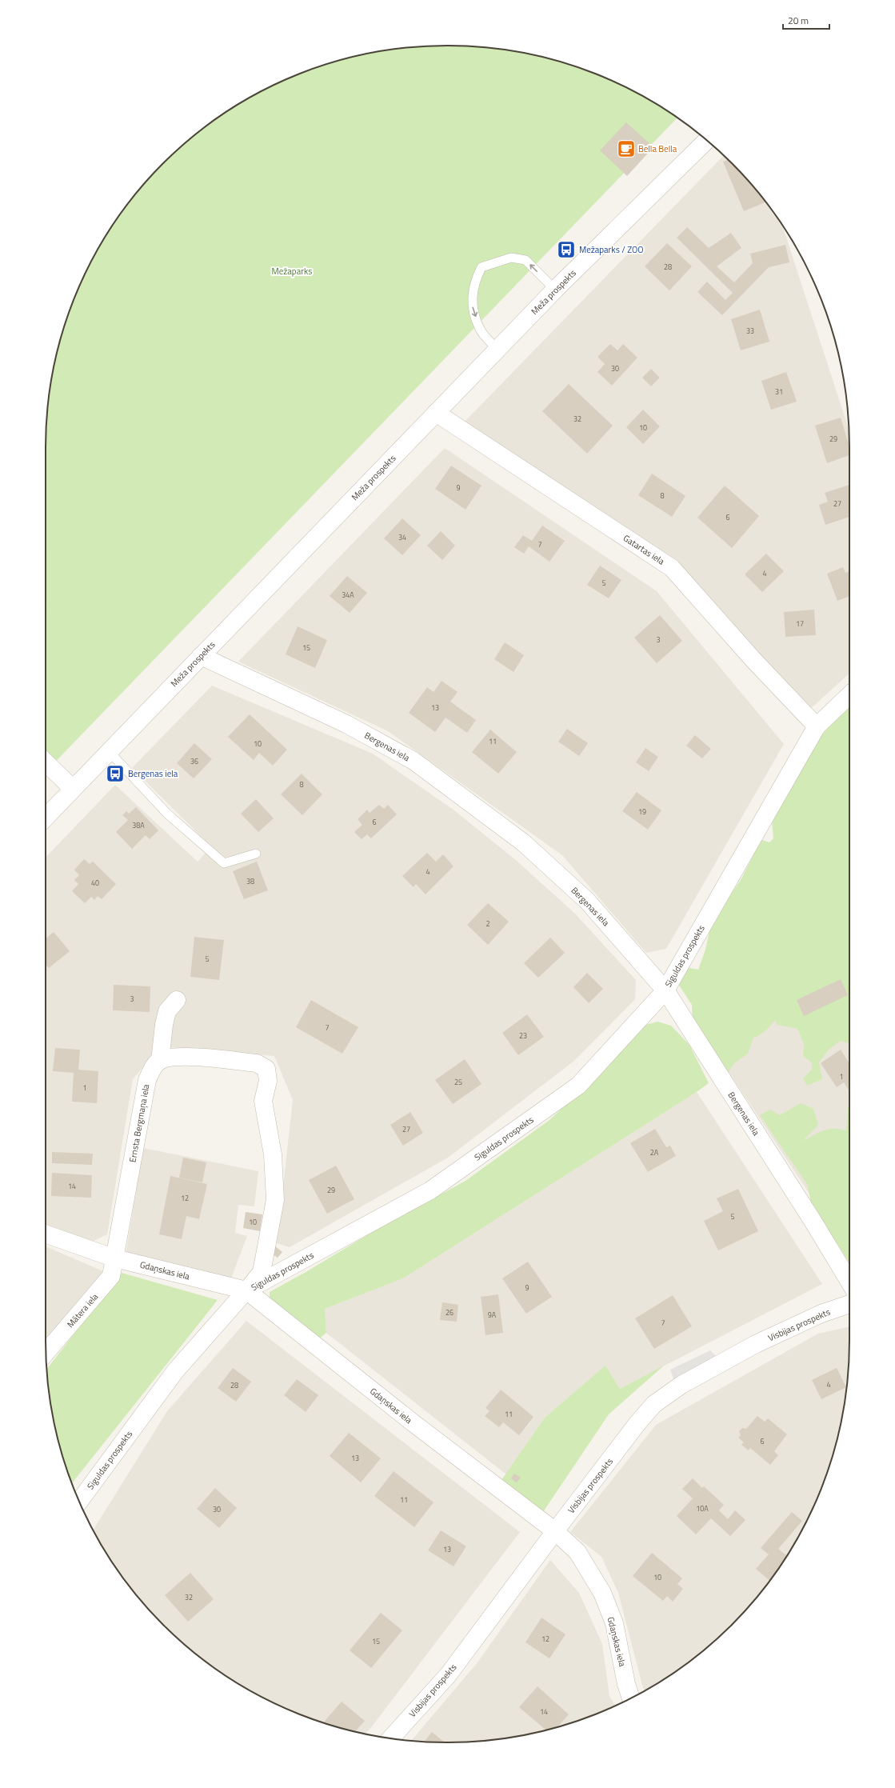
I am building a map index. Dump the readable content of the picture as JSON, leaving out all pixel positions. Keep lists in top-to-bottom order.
{
  "streets": {
    "street": [
      "Meža prospekts",
      "Gatartas iela",
      "Bergenas iela",
      "Siguldas prospekts",
      "Ernsta Bergmaņa iela",
      "Gdaņskas iela",
      "Mātera iela",
      "Visbijas prospekts"
    ]
  },
  "crossings": [
    ["Meža prospekts", "Gatartas iela"],
    ["Meža prospekts", "Bergenas iela"],
    ["Gatartas iela", "Siguldas prospekts"],
    ["Bergenas iela", "Siguldas prospekts"],
    ["Siguldas prospekts", "Gdaņskas iela"],
    ["Ernsta Bergmaņa iela", "Gdaņskas iela"],
    ["Ernsta Bergmaņa iela", "Mātera iela"],
    ["Gdaņskas iela", "Mātera iela"],
    ["Gdaņskas iela", "Visbijas prospekts"]
  ],
  "parks": ["Mežaparks"],
  "places": {
    "cafe": ["Bella Bella"],
    "bus stop": ["Mežaparks / ZOO", "Bergenas iela"]
  },
  "house_numbers": [
    "28",
    "33",
    "30",
    "31",
    "32",
    "10",
    "29",
    "9",
    "8",
    "27",
    "6",
    "34",
    "7",
    "4",
    "5",
    "34A",
    "17",
    "3",
    "15",
    "13",
    "11",
    "10",
    "36",
    "8",
    "19",
    "6",
    "38A",
    "4",
    "38",
    "40",
    "2",
    "5",
    "3",
    "7",
    "23",
    "1",
    "25",
    "1",
    "27",
    "2A",
    "14",
    "29",
    "12",
    "5",
    "10",
    "9",
    "26",
    "9A",
    "7",
    "4",
    "28",
    "11",
    "6",
    "13",
    "11",
    "10A",
    "30",
    "13",
    "10",
    "32",
    "12",
    "15",
    "14"
  ],
  "scale_bar": "20 m"
}
